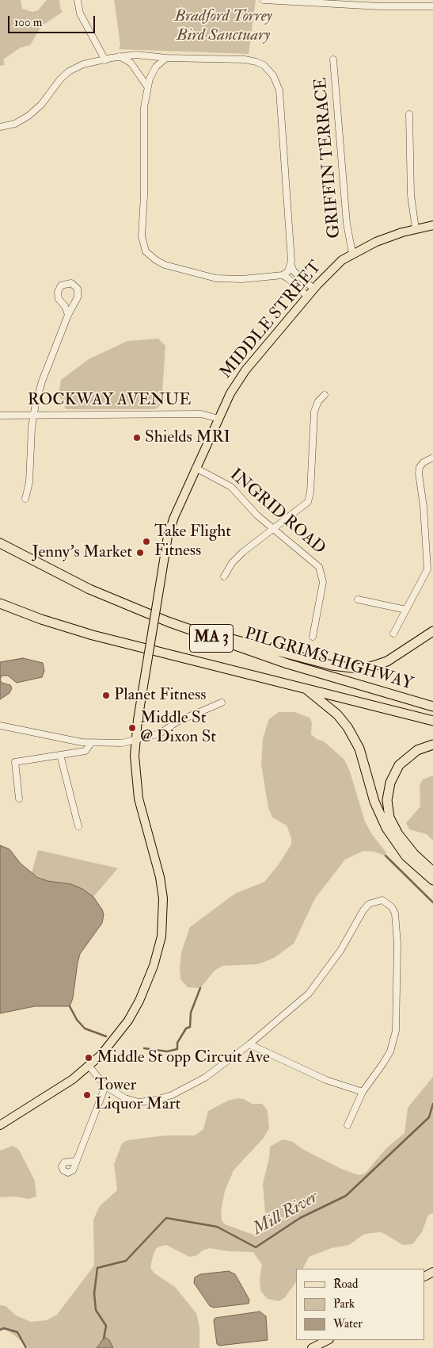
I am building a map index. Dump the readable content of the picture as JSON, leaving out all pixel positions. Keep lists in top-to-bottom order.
{
  "streets": {
    "highway": ["MA 3", "PILGRIMS HIGHWAY"],
    "main road": ["MIDDLE STREET"],
    "street": ["GRIFFIN TERRACE", "ROCKWAY AVENUE", "INGRID ROAD"]
  },
  "crossings": [
    ["GRIFFIN TERRACE", "MIDDLE STREET"],
    ["MIDDLE STREET", "ROCKWAY AVENUE"],
    ["MIDDLE STREET", "INGRID ROAD"]
  ],
  "water": ["Mill River"],
  "parks": ["Bradford Torrey Bird Sanctuary"],
  "places": [
    "Shields MRI",
    "Take Flight Fitness",
    "Jenny's Market",
    "Planet Fitness",
    "Middle St @ Dixon St",
    "Middle St opp Circuit Ave",
    "Tower Liquor Mart"
  ],
  "legend": ["Road", "Park", "Water"],
  "scale_bar": "100 m"
}
